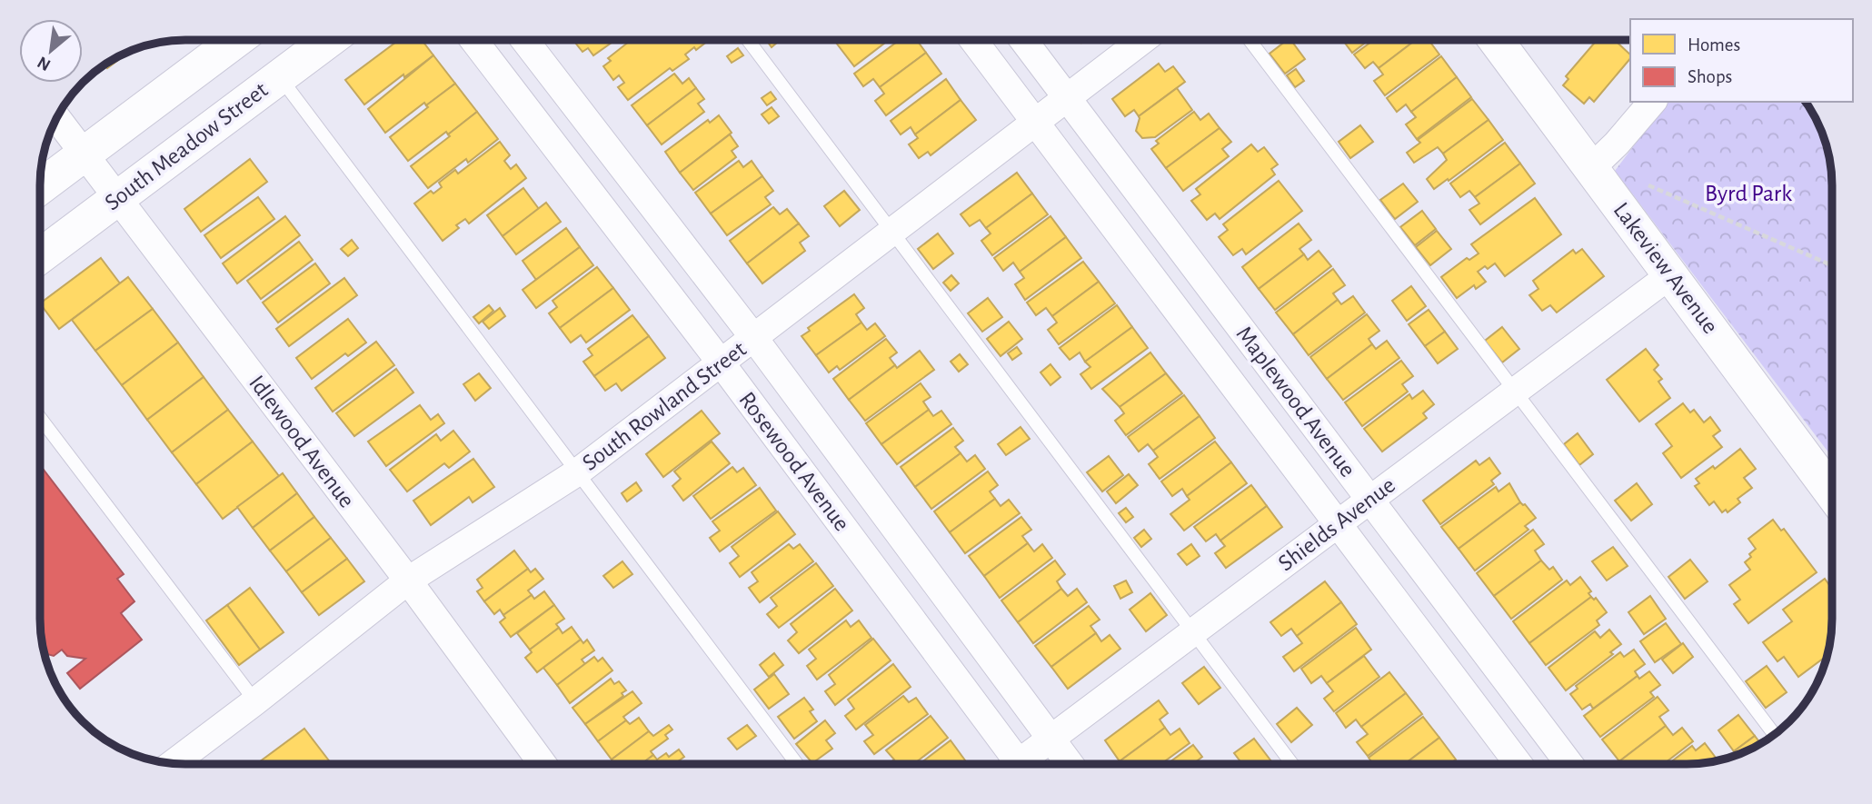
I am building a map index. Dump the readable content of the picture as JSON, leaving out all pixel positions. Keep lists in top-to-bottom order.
{
  "streets": {
    "street": [
      "South Meadow Street",
      "Lakeview Avenue",
      "Maplewood Avenue",
      "South Rowland Street",
      "Idlewood Avenue",
      "Rosewood Avenue",
      "Shields Avenue"
    ]
  },
  "crossings": [
    ["South Meadow Street", "Idlewood Avenue"],
    ["Lakeview Avenue", "Shields Avenue"],
    ["Maplewood Avenue", "South Rowland Street"],
    ["Maplewood Avenue", "Shields Avenue"],
    ["South Rowland Street", "Idlewood Avenue"],
    ["South Rowland Street", "Rosewood Avenue"],
    ["Rosewood Avenue", "Shields Avenue"]
  ],
  "parks": ["Byrd Park"],
  "legend": ["Homes", "Shops"],
  "north": "bottom left"
}
